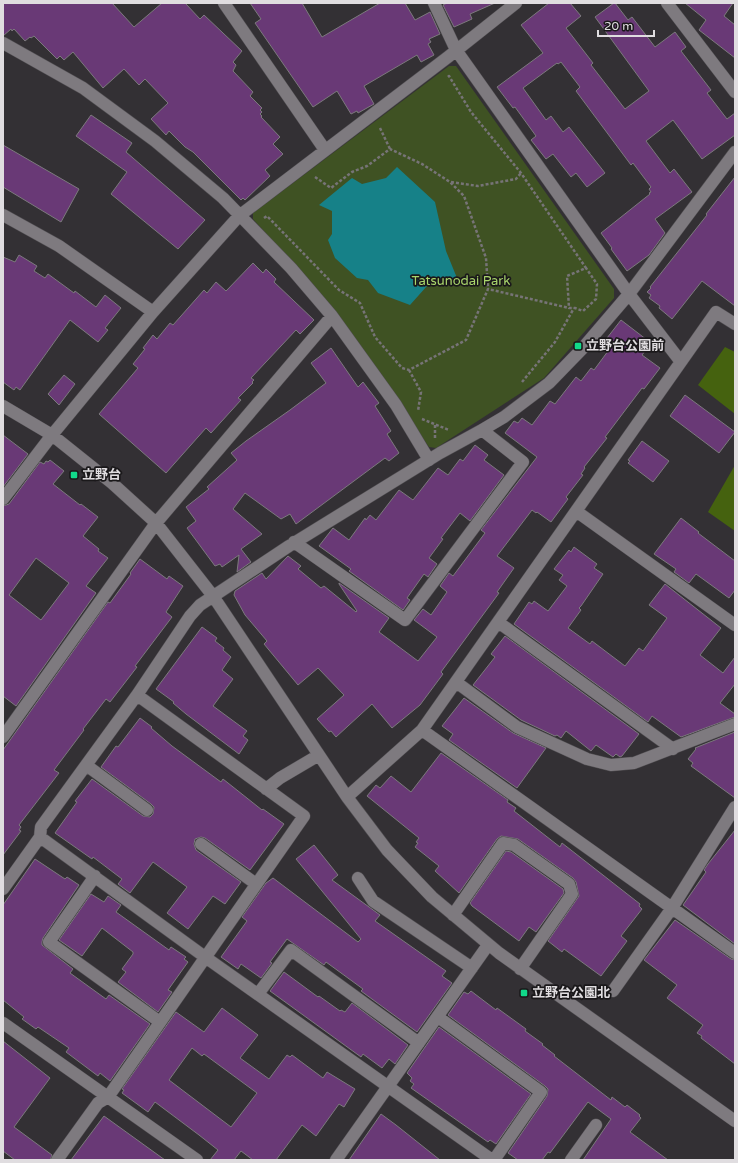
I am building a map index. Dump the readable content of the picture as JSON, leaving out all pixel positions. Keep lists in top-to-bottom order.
{
  "parks": ["Tatsunodai Park"],
  "places": {
    "transit": ["立野台公園前", "立野台", "立野台公園北"]
  },
  "scale_bar": "20 m"
}
